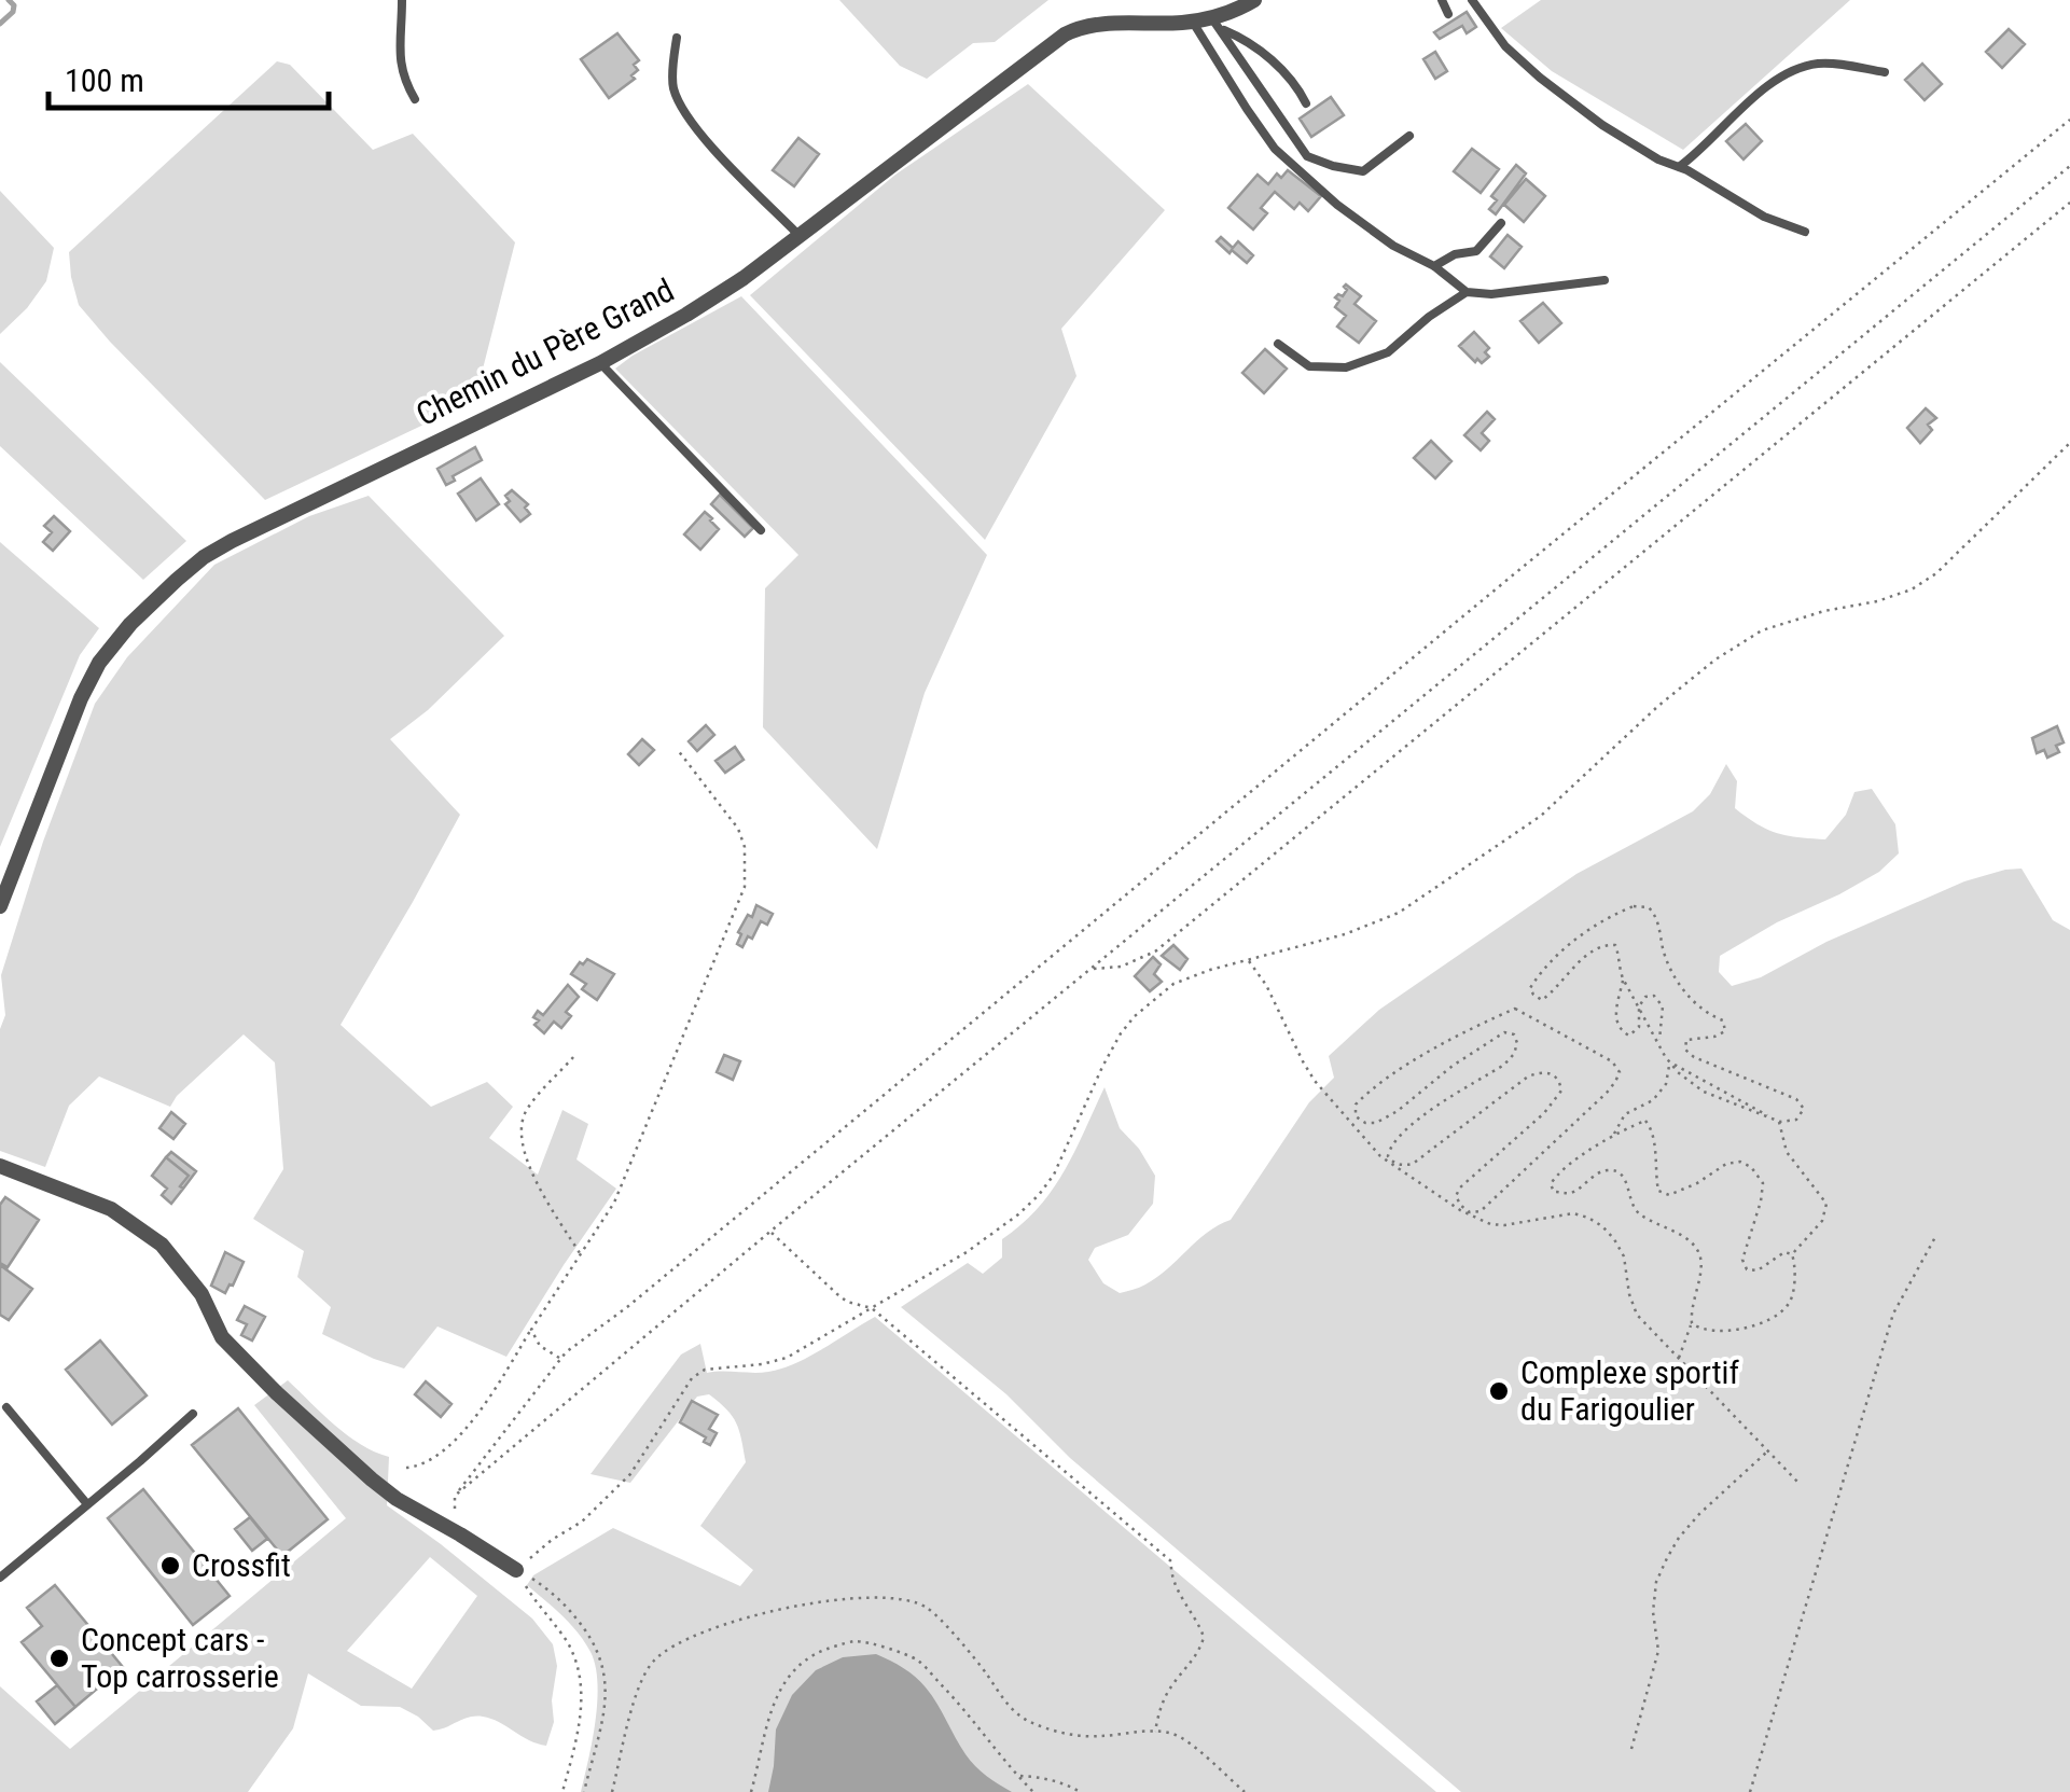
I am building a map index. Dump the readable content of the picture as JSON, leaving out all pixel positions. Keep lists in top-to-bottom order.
{
  "streets": {
    "street": ["Chemin du Père Grand"]
  },
  "places": ["Complexe sportif du Farigoulier", "Crossfit", "Concept cars - Top carrosserie"],
  "scale_bar": "100 m"
}
